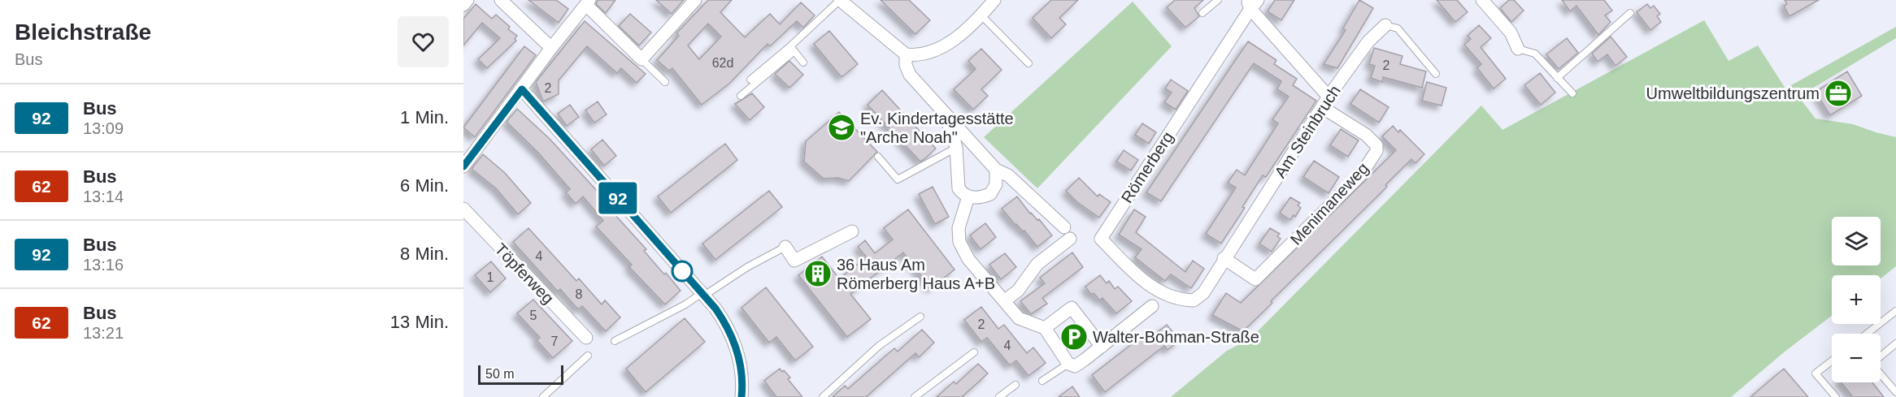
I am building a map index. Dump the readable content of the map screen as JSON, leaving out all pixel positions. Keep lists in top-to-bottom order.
{
  "streets": {
    "street": [
      "Am Steinbruch",
      "Römerberg",
      "Menimaneweg",
      "Töpferweg"
    ]
  },
  "crossings": [
    ["Am Steinbruch", "Römerberg"],
    ["Am Steinbruch", "Menimaneweg"]
  ],
  "places": {
    "office": ["Umweltbildungszentrum"],
    "school or university": ["Ev. Kindertagesstätte \"Arche Noah\""],
    "building": ["36 Haus Am Römerberg Haus A+B"],
    "parking": ["Walter-Bohman-Straße"]
  },
  "lines": ["bus line 92"],
  "house_numbers": [
    "62d",
    "2",
    "2",
    "4",
    "1",
    "8",
    "5",
    "2",
    "7",
    "4"
  ],
  "scale_bar": "50 m",
  "page": {
    "heading": ["Bleichstraße", "Bus"],
    "on_map": "92",
    "list": [
      {
        "mark": "92",
        "name": "Bus",
        "note": "13:09",
        "value": "1 Min."
      },
      {
        "mark": "62",
        "name": "Bus",
        "note": "13:14",
        "value": "6 Min."
      },
      {
        "mark": "92",
        "name": "Bus",
        "note": "13:16",
        "value": "8 Min."
      },
      {
        "mark": "62",
        "name": "Bus",
        "note": "13:21",
        "value": "13 Min."
      }
    ],
    "map_buttons": ["+", "−"],
    "scale": "50 m"
  }
}
